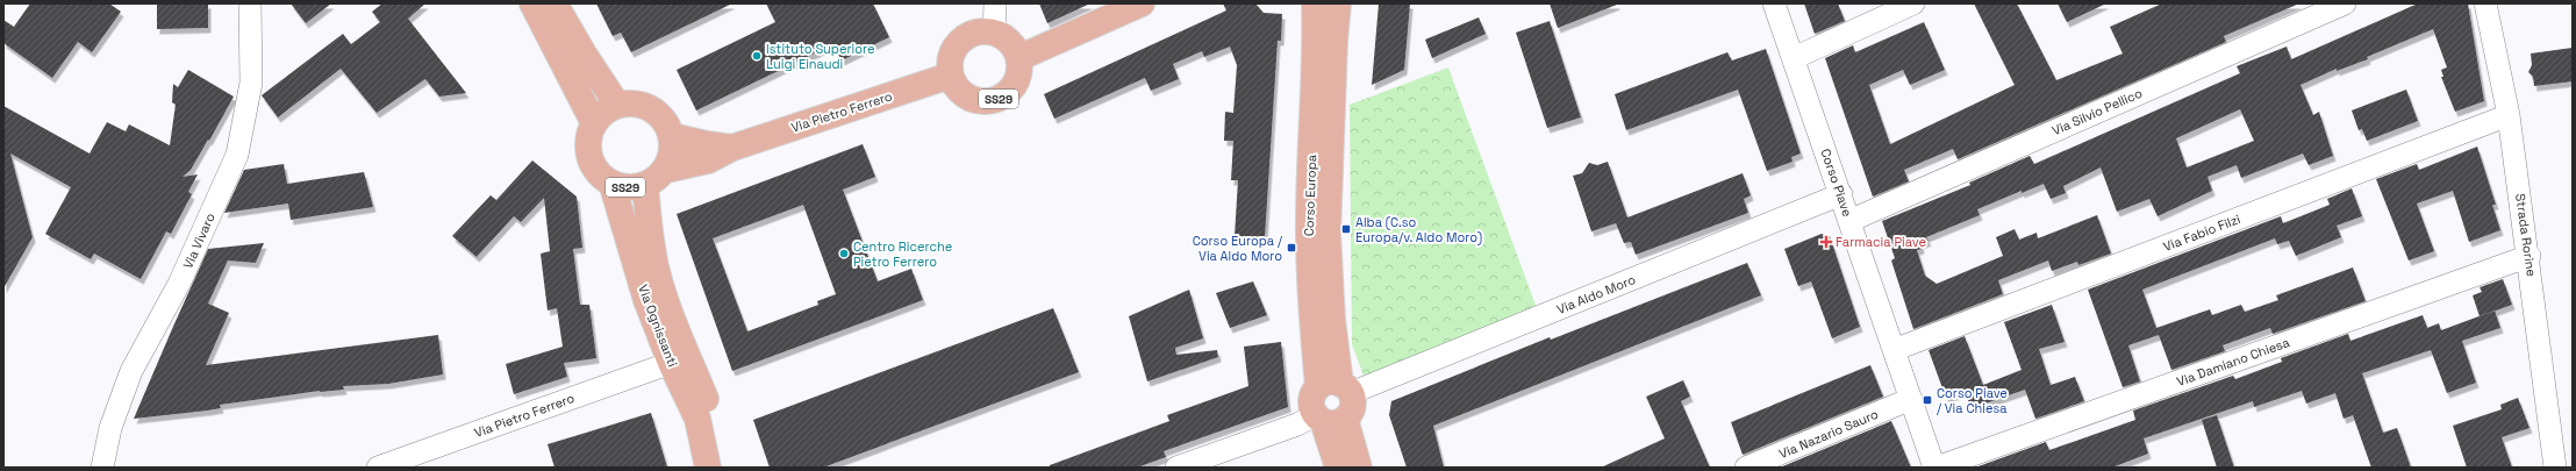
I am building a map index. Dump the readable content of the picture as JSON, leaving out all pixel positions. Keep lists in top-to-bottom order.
{
  "streets": {
    "main road": [
      "SS29",
      "Via Pietro Ferrero",
      "Corso Europa",
      "Via Ognissanti"
    ],
    "street": [
      "Via Silvio Pellico",
      "Corso Piave",
      "Via Fabio Filzi",
      "Strada Rorine",
      "Via Vivaro",
      "Via Aldo Moro",
      "Via Damiano Chiesa",
      "Via Nazario Sauro"
    ]
  },
  "crossings": [
    ["SS29", "Via Pietro Ferrero"],
    ["SS29", "Via Ognissanti"],
    ["Via Pietro Ferrero", "Via Ognissanti"],
    ["Via Silvio Pellico", "Corso Piave"],
    ["Corso Piave", "Via Fabio Filzi"],
    ["Corso Piave", "Via Aldo Moro"],
    ["Corso Piave", "Via Damiano Chiesa"],
    ["Corso Piave", "Via Nazario Sauro"],
    ["Corso Europa", "Via Aldo Moro"],
    ["Via Fabio Filzi", "Strada Rorine"],
    ["Strada Rorine", "Via Damiano Chiesa"]
  ],
  "places": {
    "other": ["Istituto Superiore Luigi Einaudi", "Centro Ricerche Pietro Ferrero"],
    "transit": ["Alba (C.so Europa/v. Aldo Moro)", "Corso Europa / Via Aldo Moro", "Corso Piave / Via Chiesa"],
    "health": ["Farmacia Piave"]
  }
}
